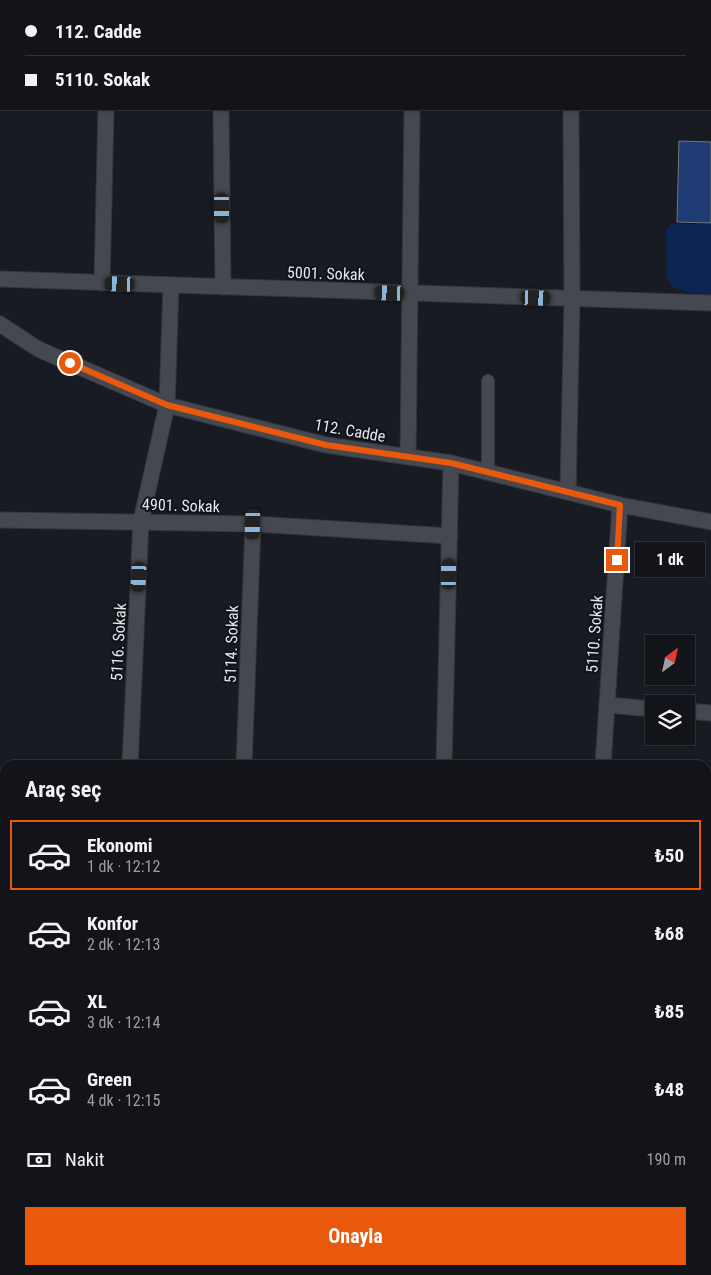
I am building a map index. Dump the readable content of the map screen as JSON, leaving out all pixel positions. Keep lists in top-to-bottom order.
{
  "streets": {
    "street": [
      "5001. Sokak",
      "112. Cadde",
      "4901. Sokak",
      "5110. Sokak",
      "5116. Sokak",
      "5114. Sokak"
    ]
  },
  "crossings": [
    ["5001. Sokak", "5116. Sokak"],
    ["112. Cadde", "5110. Sokak"],
    ["112. Cadde", "5116. Sokak"],
    ["4901. Sokak", "5116. Sokak"],
    ["4901. Sokak", "5114. Sokak"]
  ],
  "north": "top right",
  "page": {
    "banner": ["112. Cadde", "5110. Sokak"],
    "bubble": "1 dk",
    "heading": "Araç seç",
    "list": [
      {
        "name": "Ekonomi",
        "note": "1 dk · 12:12",
        "value": "₺50"
      },
      {
        "name": "Konfor",
        "note": "2 dk · 12:13",
        "value": "₺68"
      },
      {
        "name": "XL",
        "note": "3 dk · 12:14",
        "value": "₺85"
      },
      {
        "name": "Green",
        "note": "4 dk · 12:15",
        "value": "₺48"
      }
    ],
    "pay": ["Nakit", "190 m"],
    "buttons": "Onayla"
  }
}
